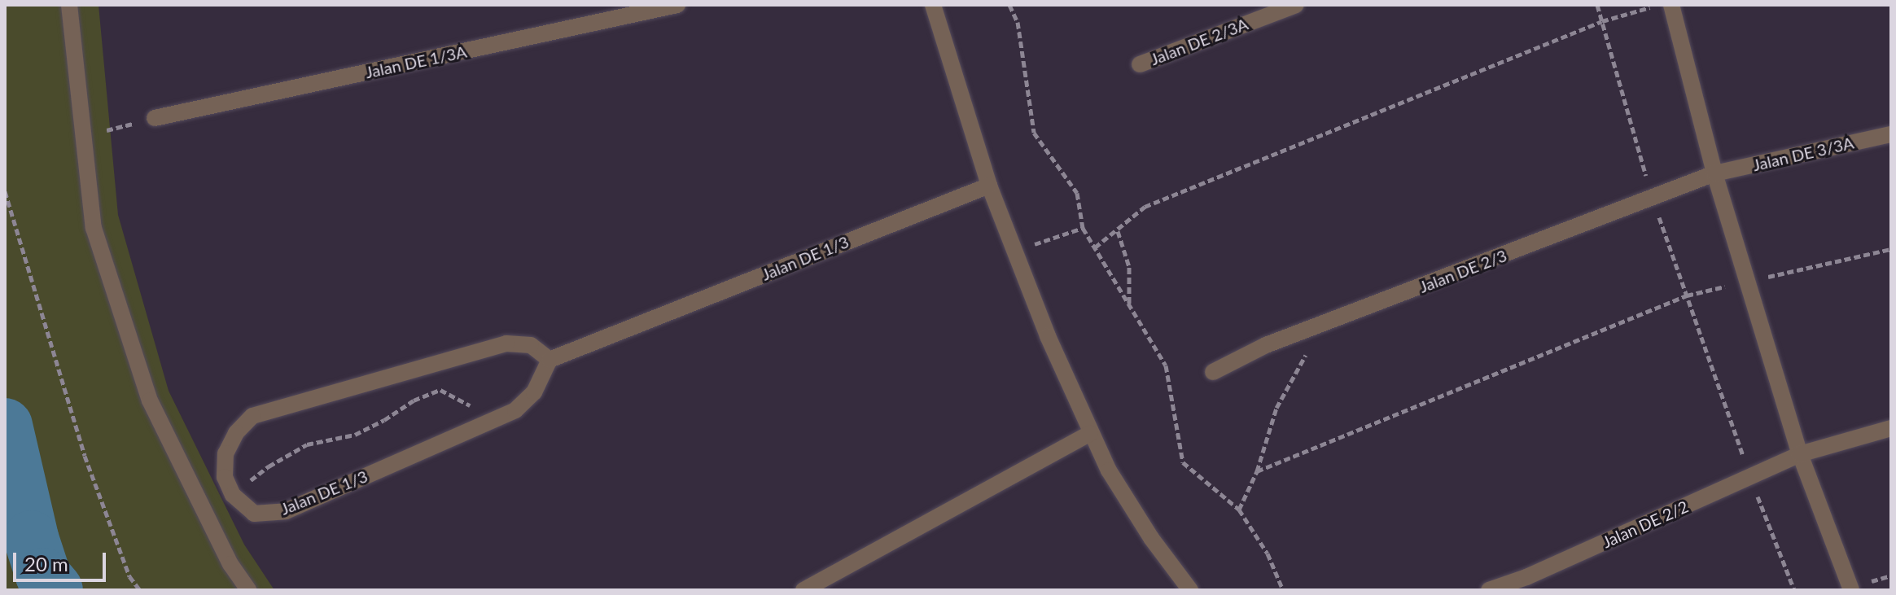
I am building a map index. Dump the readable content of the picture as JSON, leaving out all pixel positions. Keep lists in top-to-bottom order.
{
  "streets": {
    "street": [
      "Jalan DE 2/3A",
      "Jalan DE 1/3A",
      "Jalan DE 3/3A",
      "Jalan DE 1/3",
      "Jalan DE 2/3",
      "Jalan DE 2/2"
    ]
  },
  "crossings": [
    ["Jalan DE 3/3A", "Jalan DE 2/3"]
  ],
  "scale_bar": "20 m"
}
